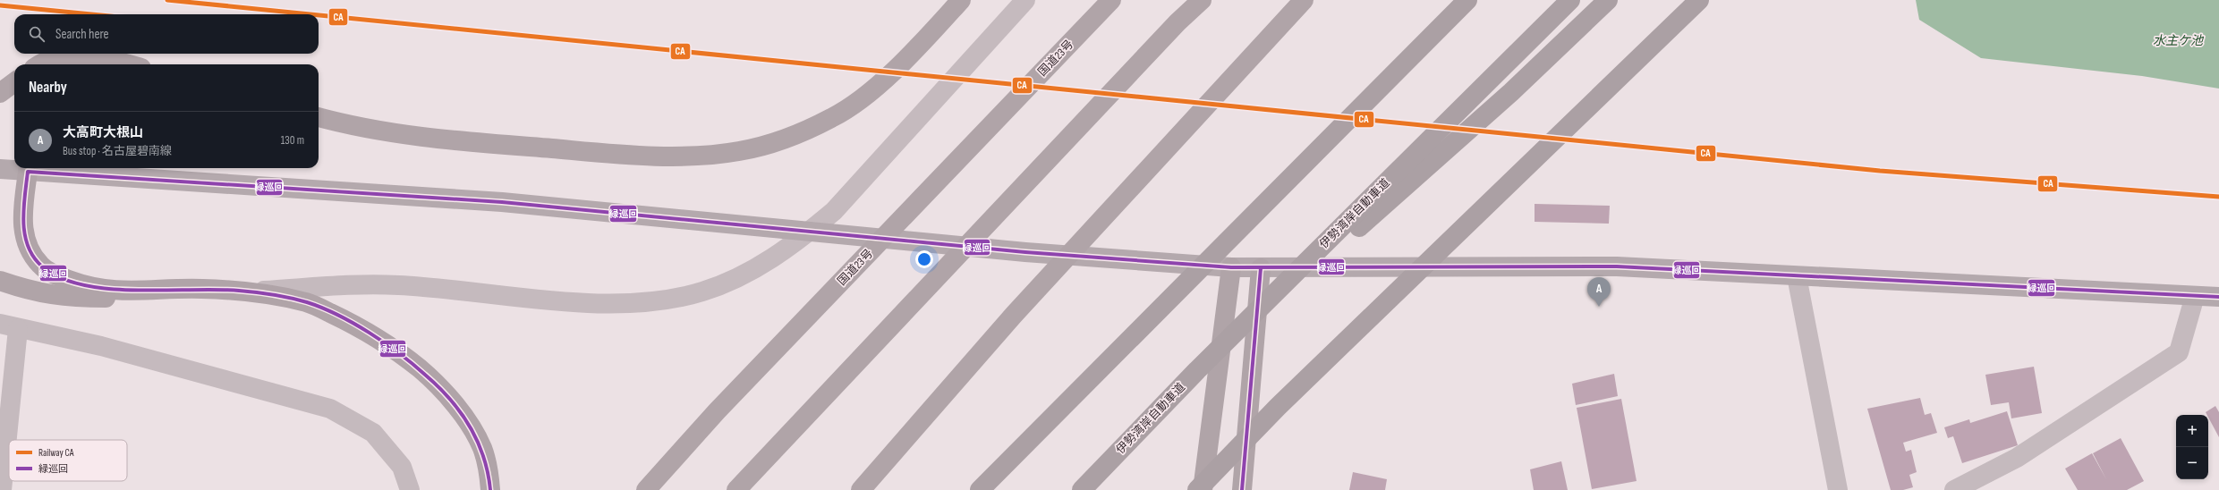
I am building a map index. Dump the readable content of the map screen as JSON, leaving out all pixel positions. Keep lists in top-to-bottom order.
{
  "streets": {
    "highway": ["国道23号", "伊勢湾岸自動車道"]
  },
  "water": ["水主ケ池"],
  "lines": ["rail line CA", "transit line 緑巡回"],
  "legend": ["Railway CA", "緑巡回"],
  "page": {
    "search": "Search here",
    "heading": "Nearby",
    "list": [
      {
        "mark": "A",
        "name": "大高町大根山",
        "note": "Bus stop · 名古屋碧南線",
        "value": "130 m"
      }
    ],
    "pins": "A",
    "map_buttons": ["+", "−"]
  }
}
